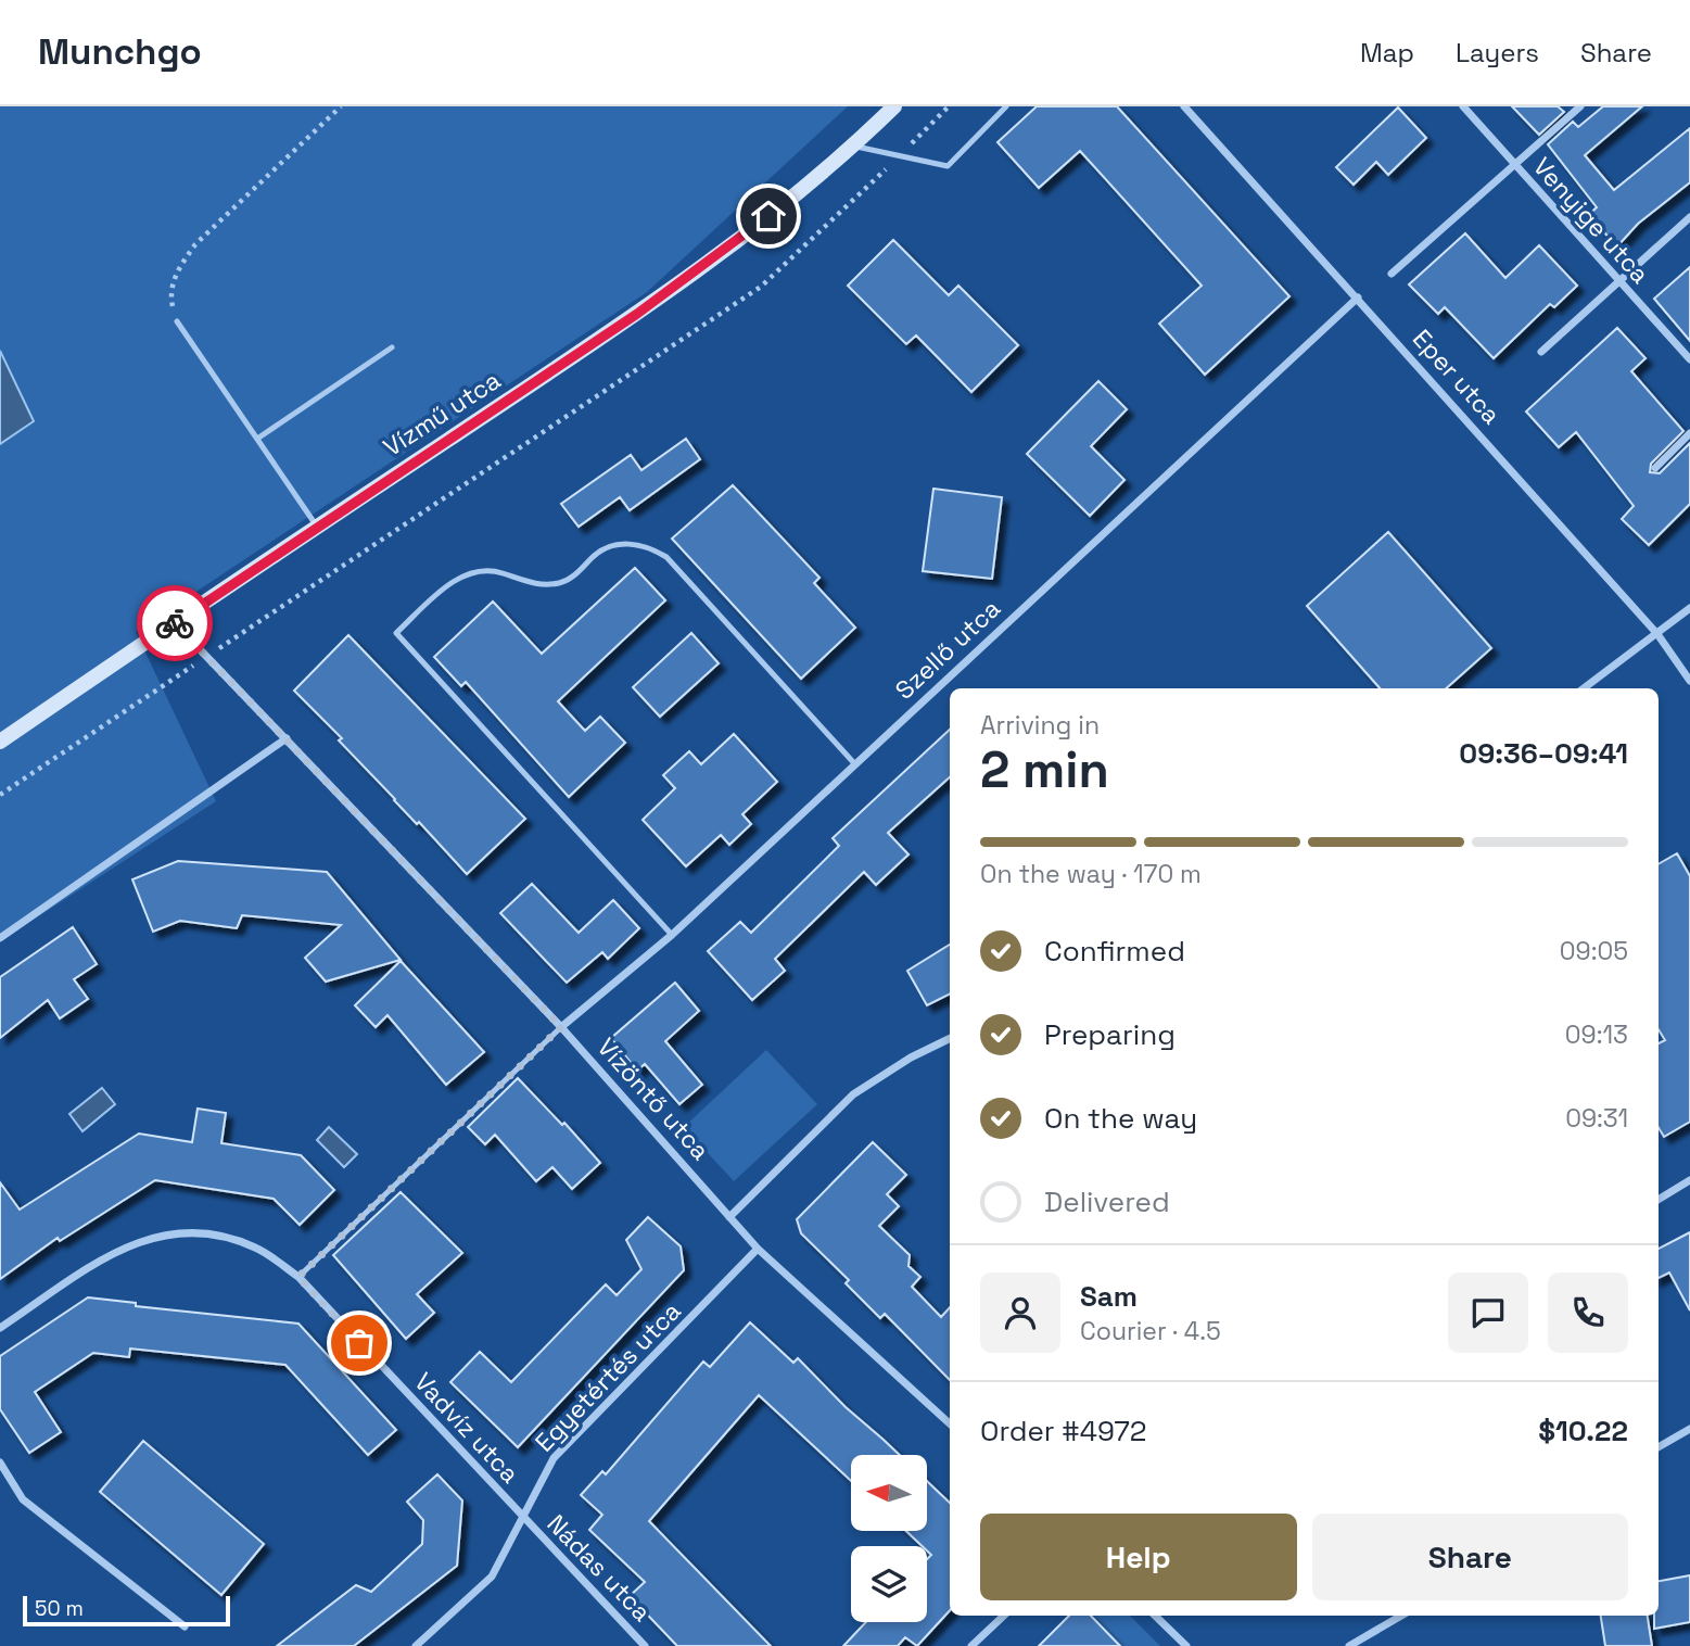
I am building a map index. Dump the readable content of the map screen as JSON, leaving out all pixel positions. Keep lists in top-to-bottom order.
{
  "streets": {
    "main road": ["Vízmű utca"],
    "street": [
      "Venyige utca",
      "Eper utca",
      "Szellő utca",
      "Vízöntő utca",
      "Egyetértés utca",
      "Vadvíz utca",
      "Nádas utca"
    ]
  },
  "crossings": [
    ["Eper utca", "Szellő utca"],
    ["Vízmű utca", "Vízöntő utca"],
    ["Szellő utca", "Vízöntő utca"],
    ["Vízöntő utca", "Egyetértés utca"],
    ["Egyetértés utca", "Vadvíz utca"],
    ["Egyetértés utca", "Nádas utca"],
    ["Vadvíz utca", "Nádas utca"]
  ],
  "scale_bar": "50 m",
  "north": "left",
  "page": {
    "header": "Munchgo",
    "nav": ["Map", "Layers", "Share"],
    "heading": ["2 min", "Arriving in", "09:36–09:41"],
    "panel": [
      "Sam",
      "Courier · 4.5",
      "Order #4972",
      "$10.22"
    ],
    "bar": "On the way · 170 m",
    "list": [
      ["Confirmed", "09:05"],
      ["Preparing", "09:13"],
      ["On the way", "09:31"],
      "Delivered"
    ],
    "buttons": ["Help", "Share"],
    "scale": "50 m"
  }
}
